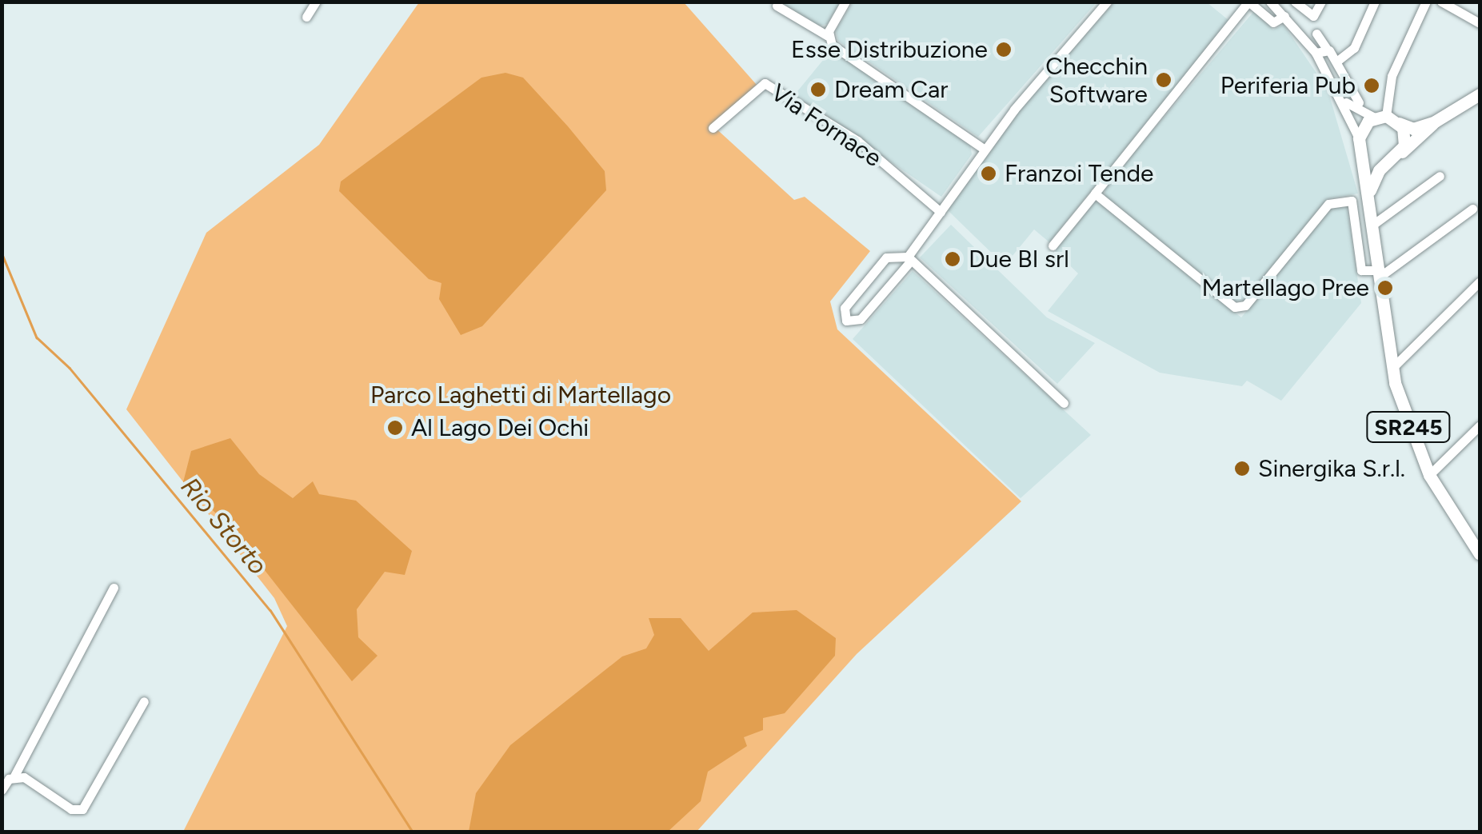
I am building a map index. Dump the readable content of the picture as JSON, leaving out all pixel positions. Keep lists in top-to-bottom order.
{
  "streets": {
    "main road": ["SR245"],
    "street": ["Via Fornace"]
  },
  "water": ["Rio Storto"],
  "parks": ["Parco Laghetti di Martellago"],
  "places": [
    "Esse Distribuzione",
    "Checchin Software",
    "Periferia Pub",
    "Dream Car",
    "Franzoi Tende",
    "Due BI srl",
    "Martellago Pree",
    "Al Lago Dei Ochi",
    "Sinergika S.r.l."
  ]
}
